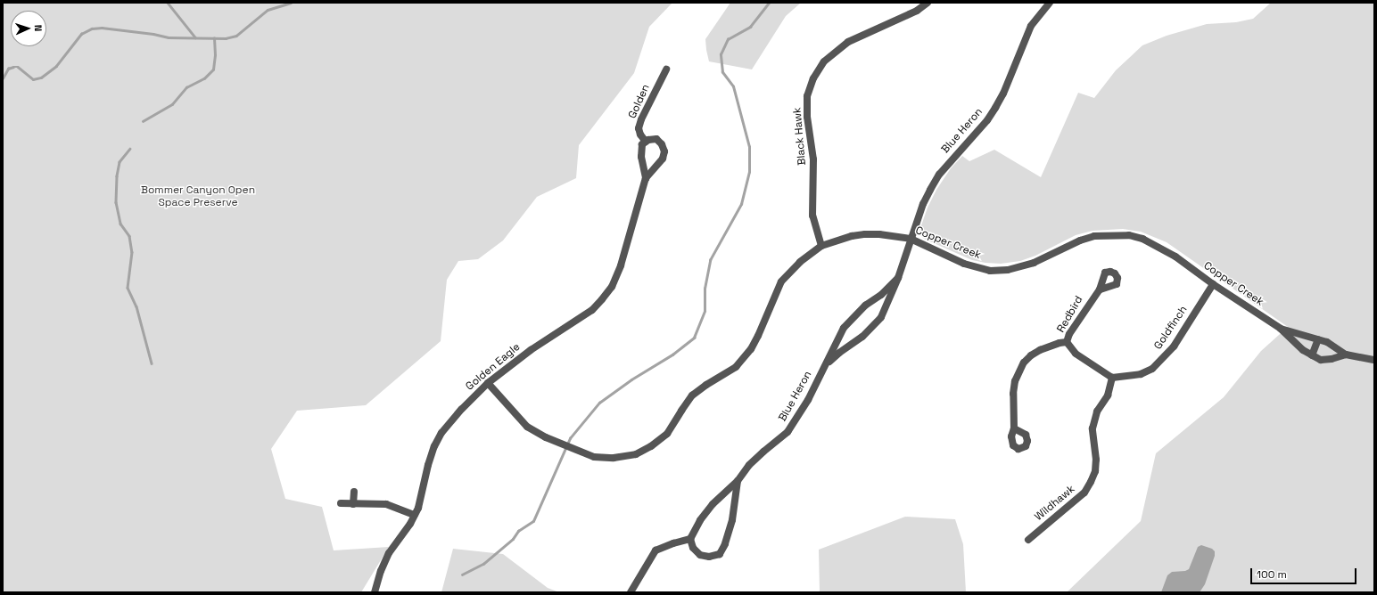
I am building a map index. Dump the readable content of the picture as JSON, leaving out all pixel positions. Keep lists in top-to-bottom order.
{
  "streets": {
    "street": [
      "Golden",
      "Blue Heron",
      "Black Hawk",
      "Copper Creek",
      "Redbird",
      "Goldfinch",
      "Golden Eagle",
      "Wildhawk"
    ]
  },
  "crossings": [
    ["Golden", "Golden Eagle"],
    ["Blue Heron", "Copper Creek"],
    ["Black Hawk", "Copper Creek"],
    ["Copper Creek", "Goldfinch"],
    ["Copper Creek", "Golden Eagle"],
    ["Goldfinch", "Wildhawk"]
  ],
  "parks": ["Bommer Canyon Open Space Preserve"],
  "scale_bar": "100 m",
  "north": "right"
}
